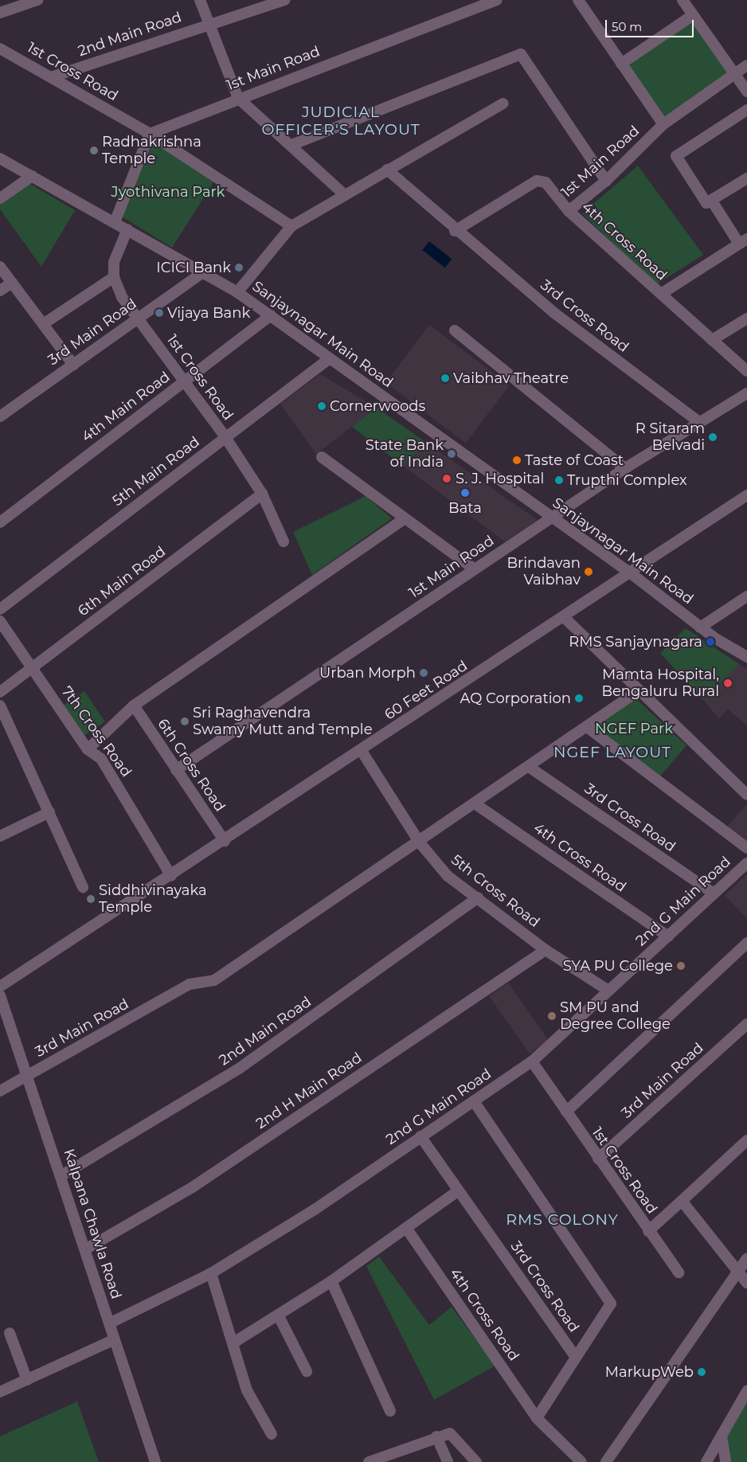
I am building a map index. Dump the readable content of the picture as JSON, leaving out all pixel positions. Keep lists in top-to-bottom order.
{
  "streets": {
    "street": [
      "2nd Main Road",
      "1st Main Road",
      "1st Cross Road",
      "4th Cross Road",
      "3rd Cross Road",
      "3rd Main Road",
      "Sanjaynagar Main Road",
      "4th Main Road",
      "5th Main Road",
      "6th Main Road",
      "60 Feet Road",
      "7th Cross Road",
      "6th Cross Road",
      "5th Cross Road",
      "2nd G Main Road",
      "2nd H Main Road",
      "Kalpana Chawla Road"
    ]
  },
  "crossings": [
    ["2nd Main Road", "1st Cross Road"],
    ["2nd Main Road", "5th Cross Road"],
    ["2nd Main Road", "Kalpana Chawla Road"],
    ["1st Main Road", "1st Cross Road"],
    ["1st Main Road", "4th Cross Road"],
    ["1st Main Road", "3rd Cross Road"],
    ["1st Main Road", "Sanjaynagar Main Road"],
    ["1st Main Road", "6th Cross Road"],
    ["1st Cross Road", "3rd Main Road"],
    ["1st Cross Road", "Sanjaynagar Main Road"],
    ["1st Cross Road", "4th Main Road"],
    ["1st Cross Road", "5th Main Road"],
    ["1st Cross Road", "6th Main Road"],
    ["1st Cross Road", "2nd G Main Road"],
    ["4th Cross Road", "3rd Main Road"],
    ["4th Cross Road", "2nd G Main Road"],
    ["3rd Cross Road", "3rd Main Road"],
    ["3rd Cross Road", "2nd G Main Road"],
    ["3rd Main Road", "Sanjaynagar Main Road"],
    ["3rd Main Road", "5th Cross Road"],
    ["3rd Main Road", "Kalpana Chawla Road"],
    ["Sanjaynagar Main Road", "4th Main Road"],
    ["Sanjaynagar Main Road", "5th Main Road"],
    ["Sanjaynagar Main Road", "60 Feet Road"],
    ["6th Main Road", "7th Cross Road"],
    ["60 Feet Road", "7th Cross Road"],
    ["60 Feet Road", "6th Cross Road"],
    ["60 Feet Road", "5th Cross Road"],
    ["5th Cross Road", "2nd G Main Road"],
    ["5th Cross Road", "2nd H Main Road"],
    ["2nd G Main Road", "Kalpana Chawla Road"],
    ["2nd H Main Road", "Kalpana Chawla Road"]
  ],
  "districts": ["JUDICIAL OFFICER'S LAYOUT", "NGEF LAYOUT", "RMS COLONY"],
  "parks": ["Jyothivana Park", "NGEF Park"],
  "places": [
    "Radhakrishna Temple",
    "ICICI Bank",
    "Vijaya Bank",
    "Vaibhav Theatre",
    "Cornerwoods",
    "R Sitaram Belvadi",
    "State Bank of India",
    "Taste of Coast",
    "S. J. Hospital",
    "Trupthi Complex",
    "Bata",
    "Brindavan Vaibhav",
    "RMS Sanjaynagara",
    "Urban Morph",
    "Mamta Hospital, Bengaluru Rural",
    "AQ Corporation",
    "Sri Raghavendra Swamy Mutt and Temple",
    "Siddhivinayaka Temple",
    "SYA PU College",
    "SM PU and Degree College",
    "MarkupWeb"
  ],
  "scale_bar": "50 m"
}
